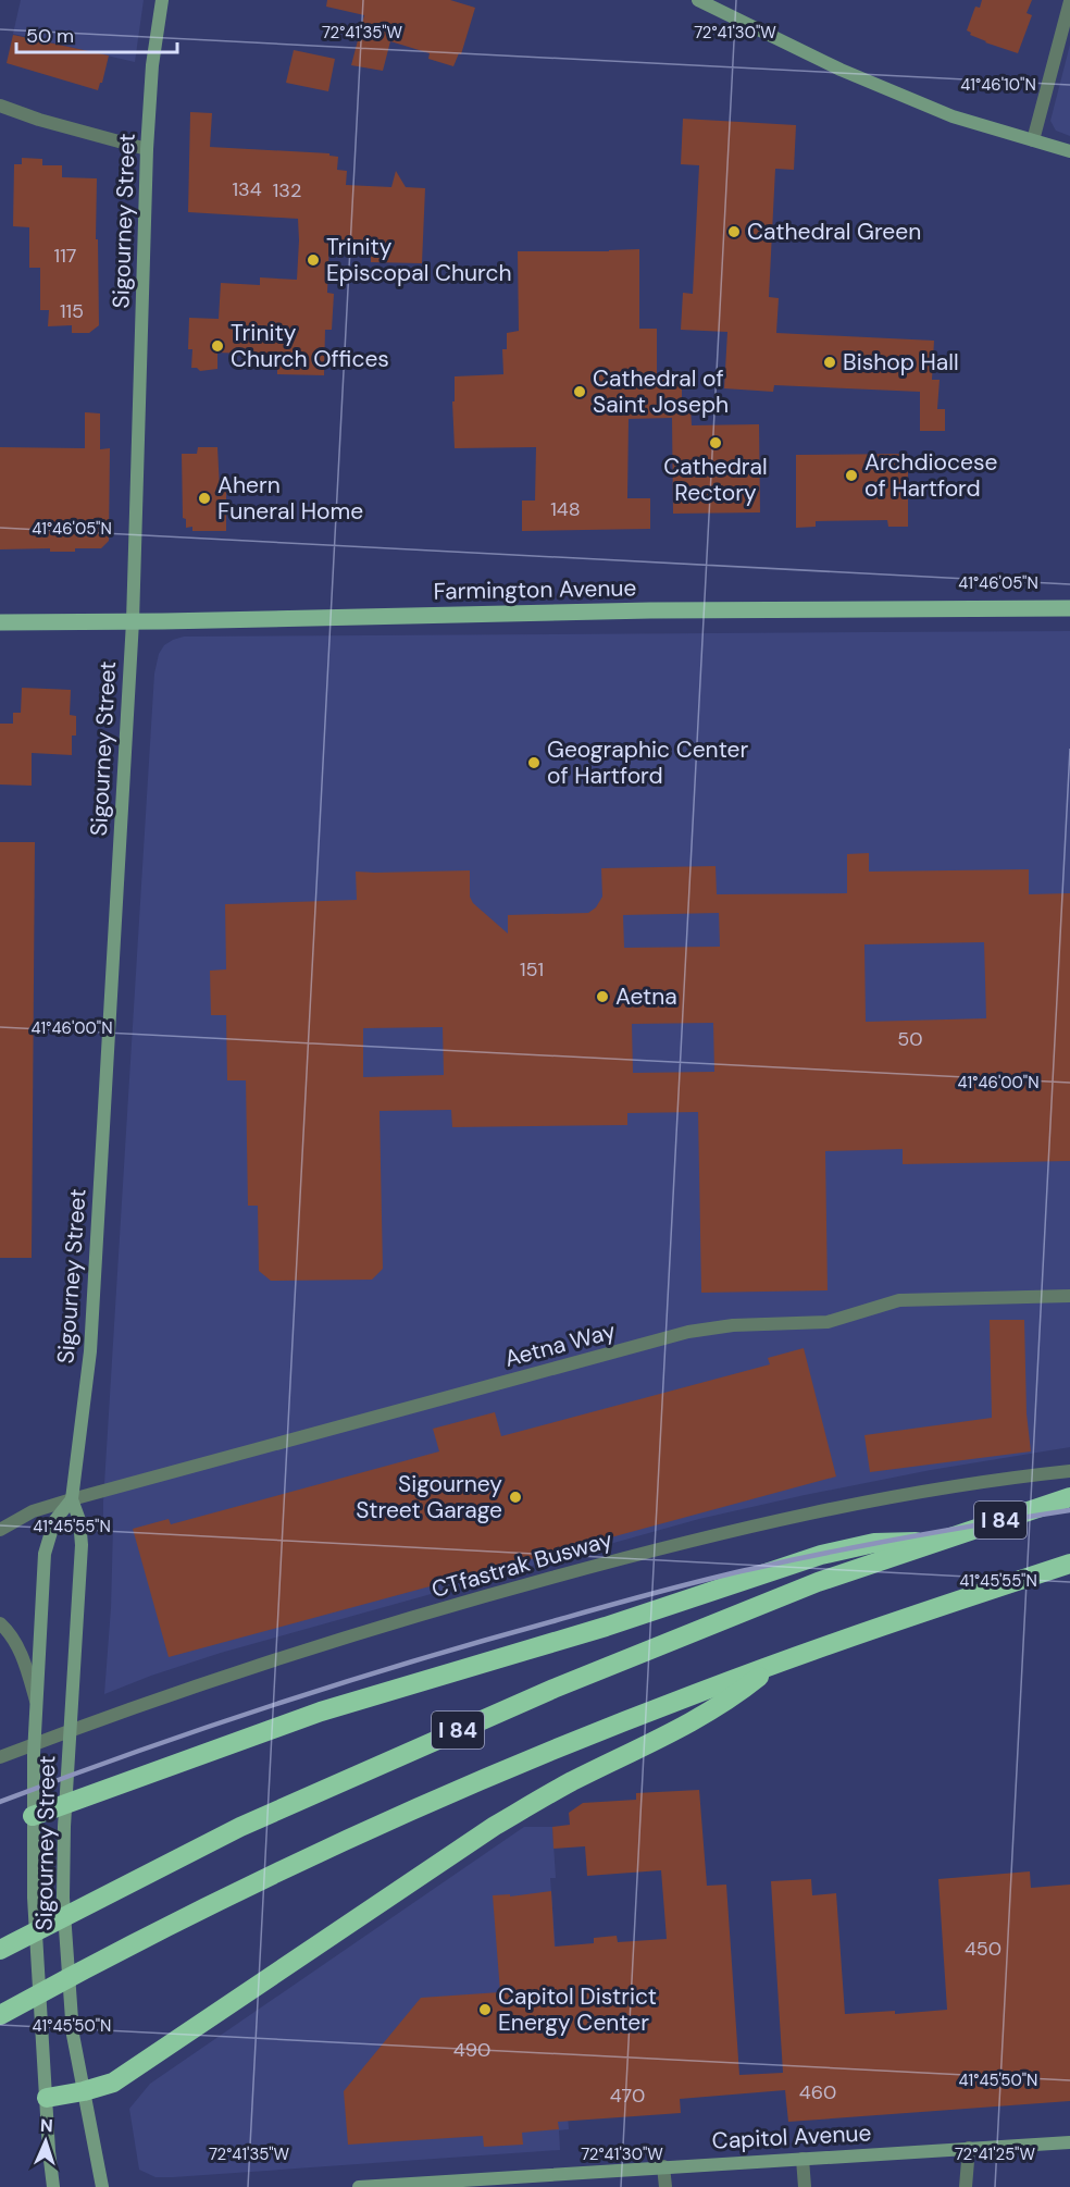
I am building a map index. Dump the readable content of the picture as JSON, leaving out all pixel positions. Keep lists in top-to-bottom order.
{
  "streets": {
    "highway": ["I 84"],
    "main road": ["Sigourney Street", "Farmington Avenue", "Capitol Avenue"],
    "street": ["Aetna Way", "CTfastrak Busway"]
  },
  "crossings": [
    ["Sigourney Street", "Farmington Avenue"],
    ["Sigourney Street", "Aetna Way"]
  ],
  "places": [
    "Cathedral Green",
    "Trinity Episcopal Church",
    "Trinity Church Offices",
    "Bishop Hall",
    "Cathedral of Saint Joseph",
    "Cathedral Rectory",
    "Archdiocese of Hartford",
    "Ahern Funeral Home",
    "Geographic Center of Hartford",
    "Aetna",
    "Sigourney Street Garage",
    "Capitol District Energy Center"
  ],
  "house_numbers": [
    "134",
    "132",
    "117",
    "115",
    "148",
    "151",
    "50",
    "450",
    "490",
    "460",
    "470"
  ],
  "scale_bar": "50 m",
  "north": "top",
  "coordinates": [
    "72°41'35\"W",
    "72°41'30\"W",
    "41°46'10\"N",
    "41°46'05\"N",
    "41°46'00\"N",
    "41°45'55\"N",
    "41°45'50\"N",
    "72°41'25\"W"
  ]
}
